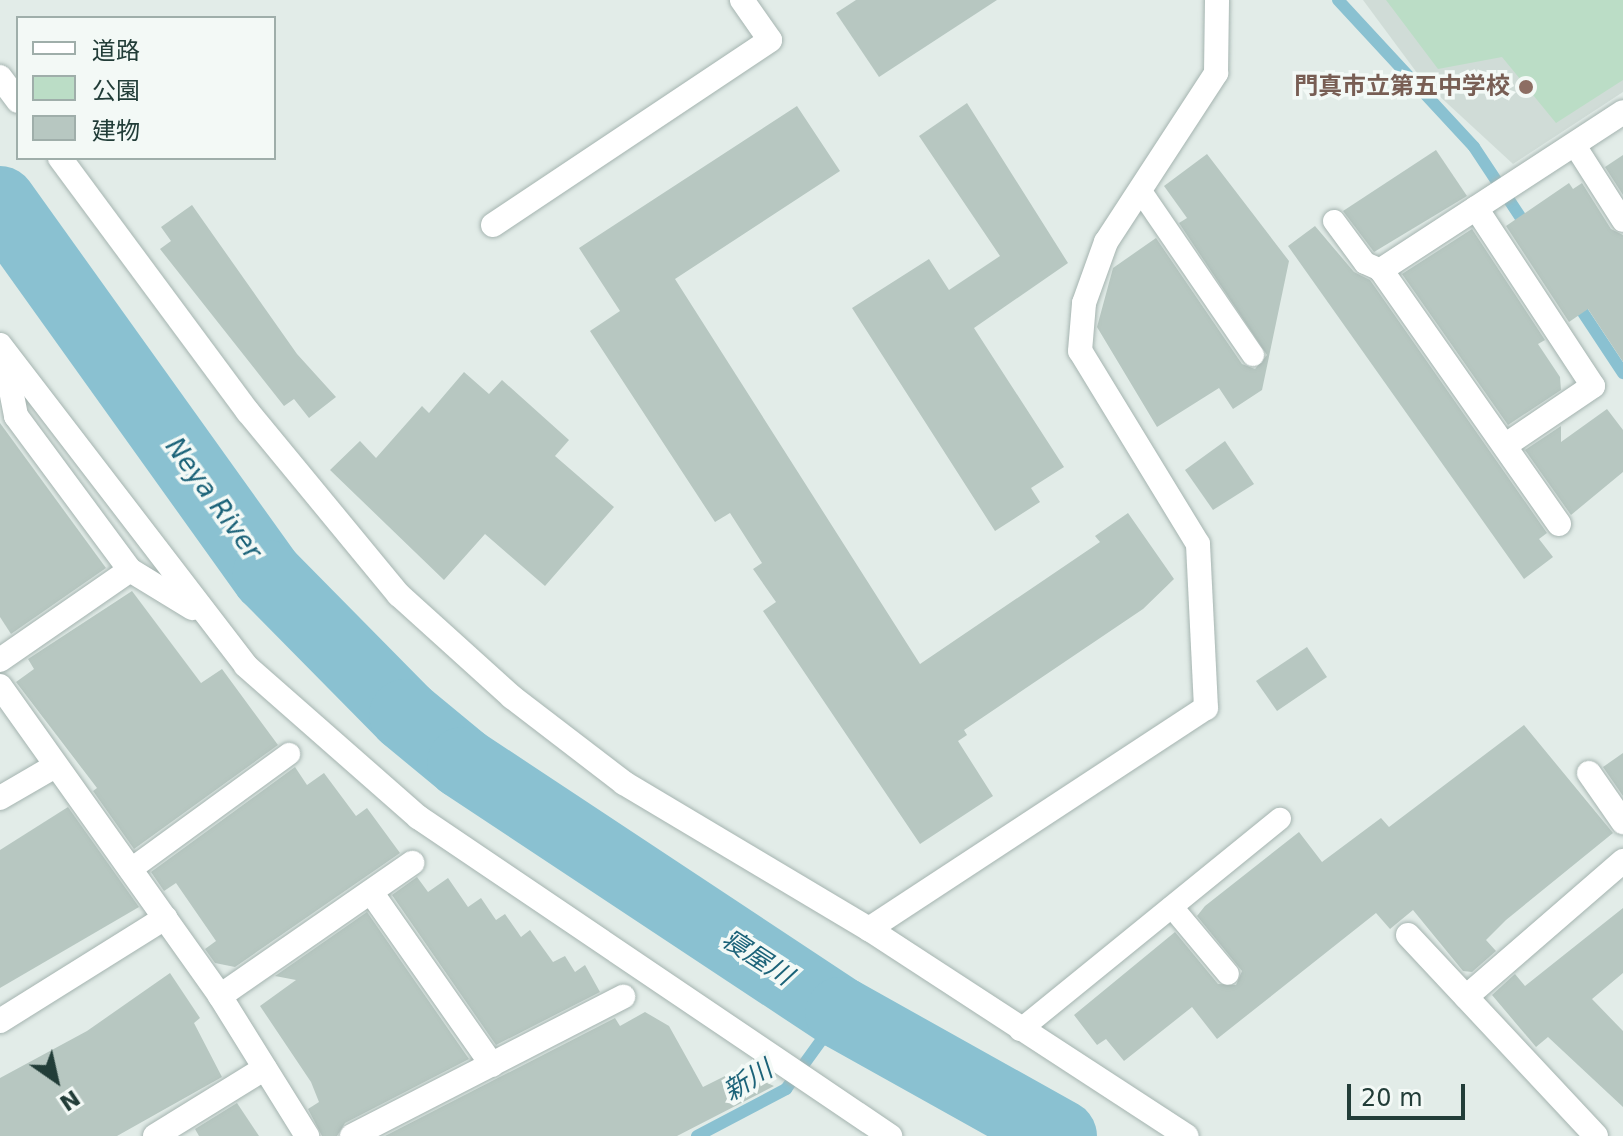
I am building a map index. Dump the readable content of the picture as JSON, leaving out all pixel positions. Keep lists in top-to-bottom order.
{
  "water": ["Neya River", "寝屋川", "新川"],
  "places": ["門真市立第五中学校"],
  "legend": ["道路", "公園", "建物"],
  "scale_bar": "20 m",
  "north": "bottom right"
}
